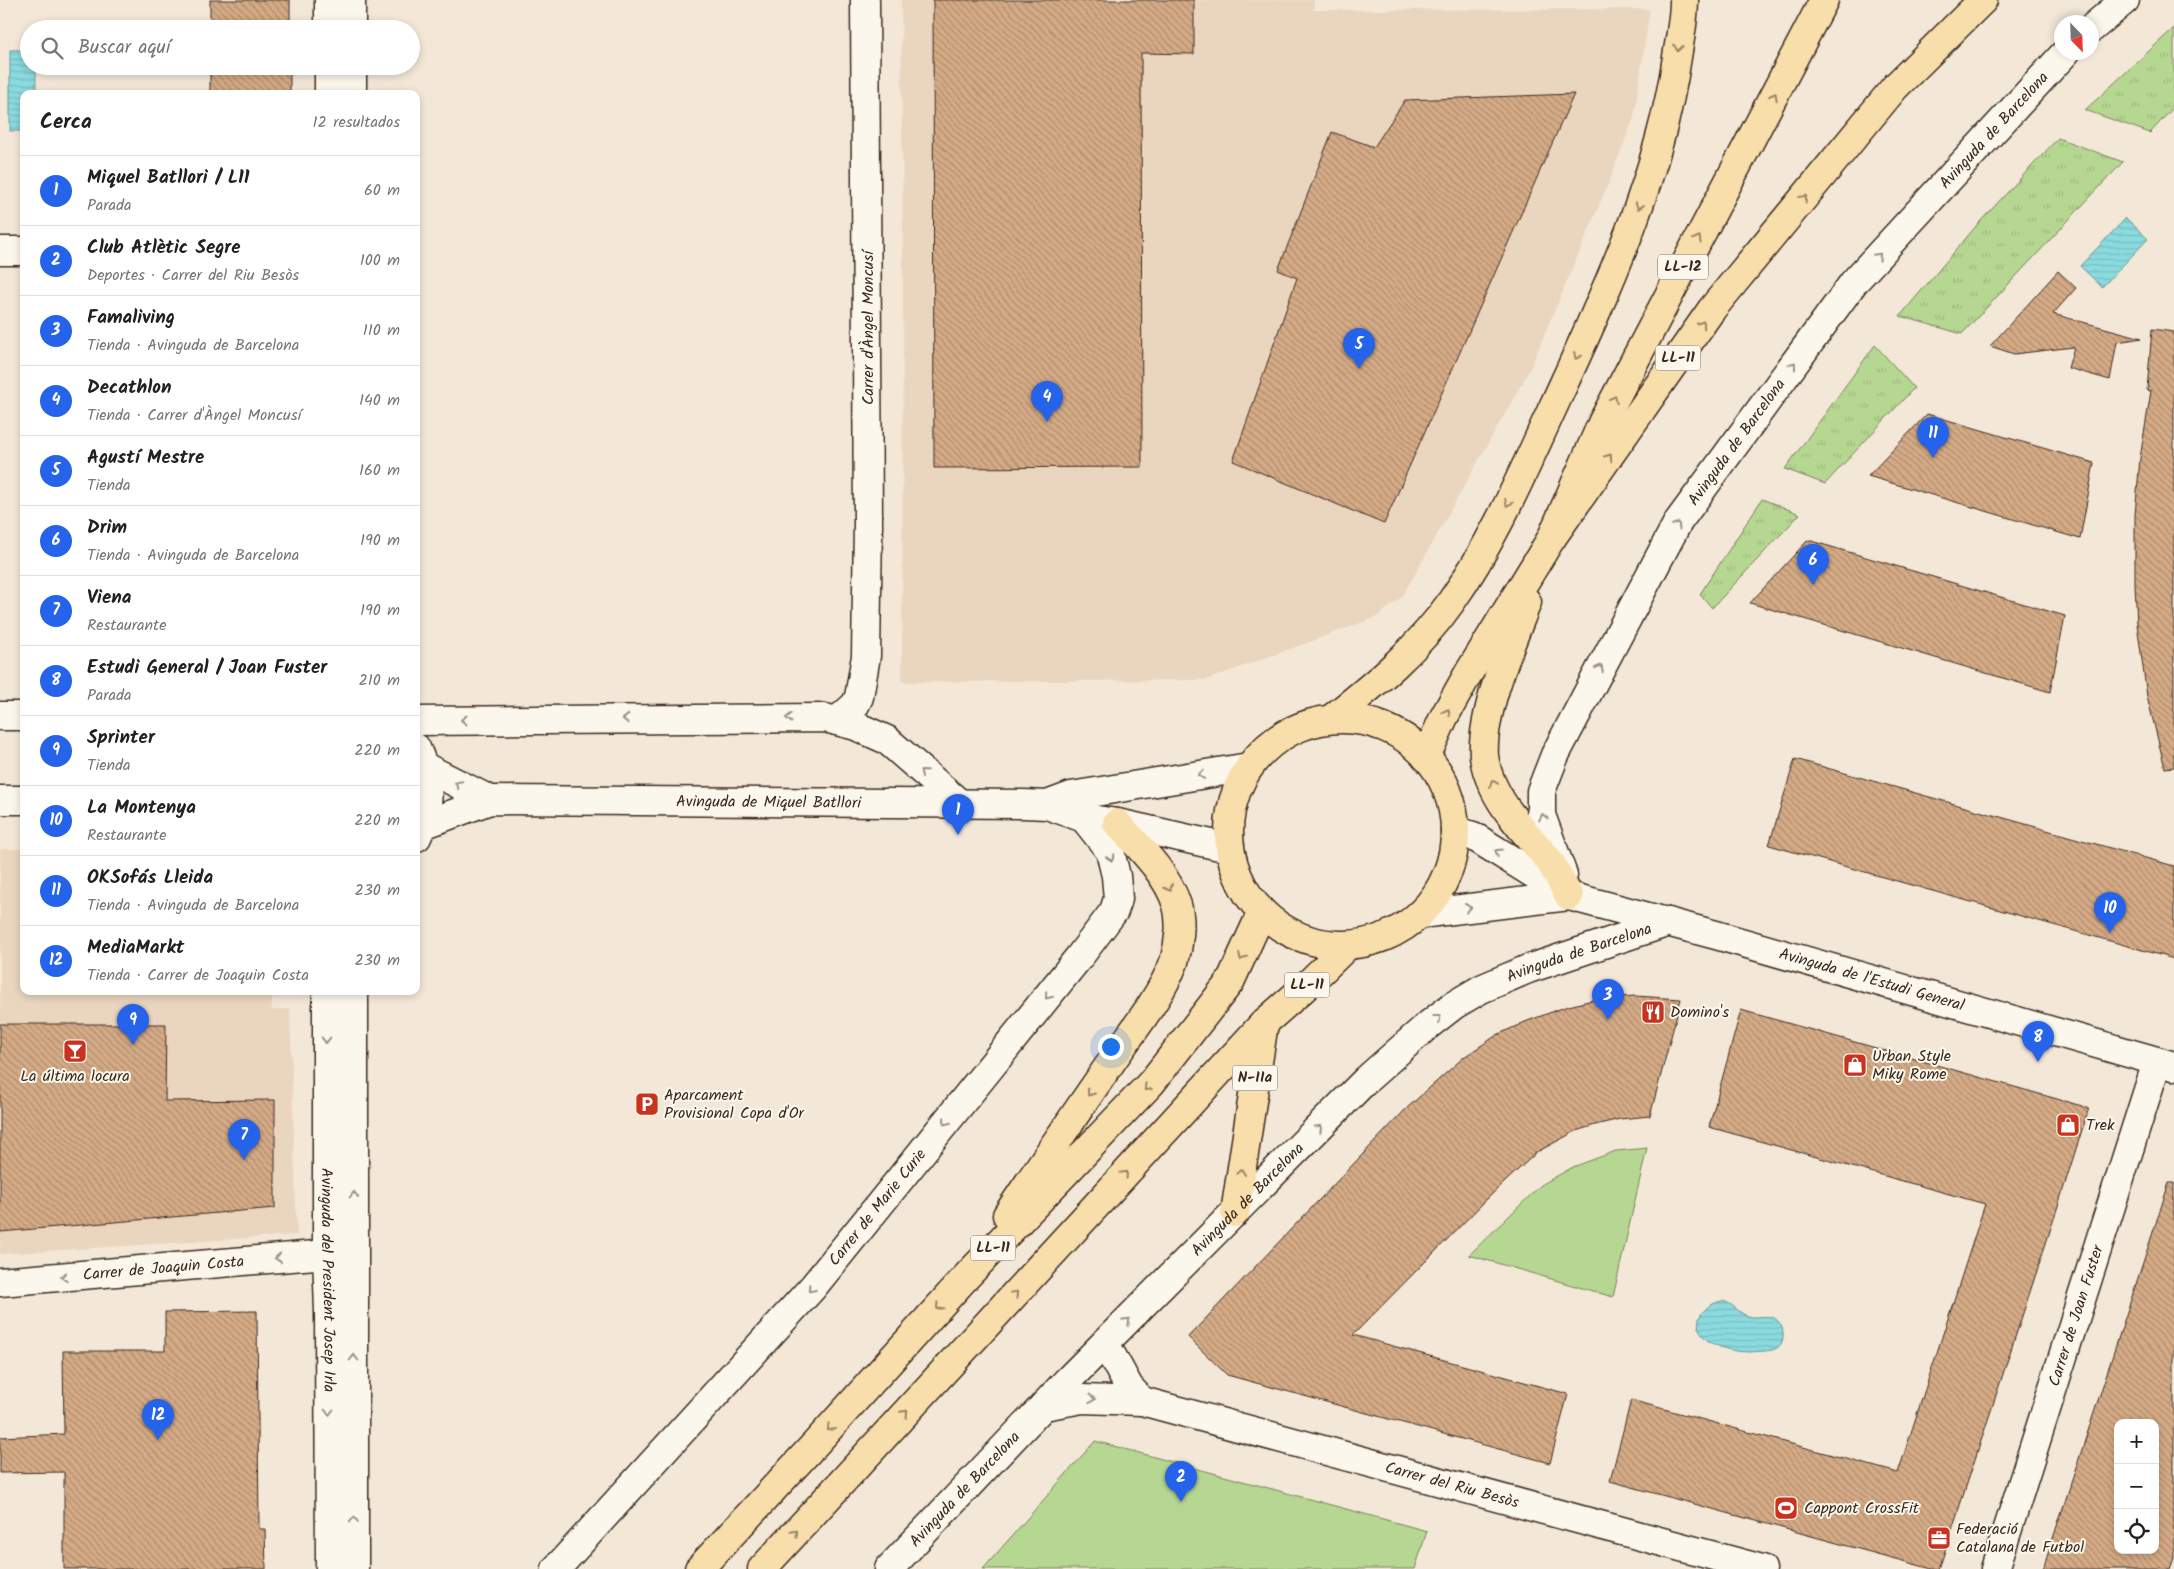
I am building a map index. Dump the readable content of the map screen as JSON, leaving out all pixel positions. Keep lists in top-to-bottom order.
{
  "streets": {
    "main road": ["LL-12", "LL-11", "N-IIa"],
    "street": [
      "Avinguda de Barcelona",
      "Carrer d'Àngel Moncusí",
      "Avinguda de Miquel Batllori",
      "Avinguda de l'Estudi General",
      "Carrer de Marie Curie",
      "Carrer de Joaquin Costa",
      "Avinguda del President Josep Irla",
      "Carrer de Joan Fuster",
      "Carrer del Riu Besòs"
    ]
  },
  "crossings": [
    ["Avinguda de Barcelona", "Avinguda de l'Estudi General"],
    ["Avinguda de Barcelona", "N-IIa"],
    ["Avinguda de Barcelona", "Carrer del Riu Besòs"],
    ["LL-12", "LL-11"],
    ["LL-11", "N-IIa"],
    ["Avinguda de Miquel Batllori", "Carrer de Marie Curie"],
    ["Avinguda de l'Estudi General", "Carrer de Joan Fuster"],
    ["Carrer de Joaquin Costa", "Avinguda del President Josep Irla"]
  ],
  "one_way": ["Avinguda de Barcelona", "Carrer de Marie Curie", "Carrer de Joaquin Costa"],
  "places": {
    "restaurant": ["Domino's"],
    "bar": ["La última locura"],
    "shop": ["Urban Style Miky Rome", "Trek"],
    "parking": ["Aparcament Provisional Copa d'Or"],
    "sports": ["Cappont CrossFit"],
    "office": ["Federació Catalana de Futbol"]
  },
  "north": "bottom right",
  "page": {
    "search": "Buscar aquí",
    "heading": ["Cerca", "12 resultados"],
    "list": [
      {
        "mark": "1",
        "name": "Miquel Batllori / L11",
        "note": "Parada",
        "value": "60 m"
      },
      {
        "mark": "2",
        "name": "Club Atlètic Segre",
        "note": "Deportes · Carrer del Riu Besòs",
        "value": "100 m"
      },
      {
        "mark": "3",
        "name": "Famaliving",
        "note": "Tienda · Avinguda de Barcelona",
        "value": "110 m"
      },
      {
        "mark": "4",
        "name": "Decathlon",
        "note": "Tienda · Carrer d'Àngel Moncusí",
        "value": "140 m"
      },
      {
        "mark": "5",
        "name": "Agustí Mestre",
        "note": "Tienda",
        "value": "160 m"
      },
      {
        "mark": "6",
        "name": "Drim",
        "note": "Tienda · Avinguda de Barcelona",
        "value": "190 m"
      },
      {
        "mark": "7",
        "name": "Viena",
        "note": "Restaurante",
        "value": "190 m"
      },
      {
        "mark": "8",
        "name": "Estudi General / Joan Fuster",
        "note": "Parada",
        "value": "210 m"
      },
      {
        "mark": "9",
        "name": "Sprinter",
        "note": "Tienda",
        "value": "220 m"
      },
      {
        "mark": "10",
        "name": "La Montenya",
        "note": "Restaurante",
        "value": "220 m"
      },
      {
        "mark": "11",
        "name": "OKSofás Lleida",
        "note": "Tienda · Avinguda de Barcelona",
        "value": "230 m"
      },
      {
        "mark": "12",
        "name": "MediaMarkt",
        "note": "Tienda · Carrer de Joaquin Costa",
        "value": "230 m"
      }
    ],
    "pins": [
      "5",
      "4",
      "11",
      "6",
      "1",
      "10",
      "3",
      "9",
      "8",
      "7",
      "12",
      "2"
    ],
    "map_buttons": ["+", "−"]
  }
}
